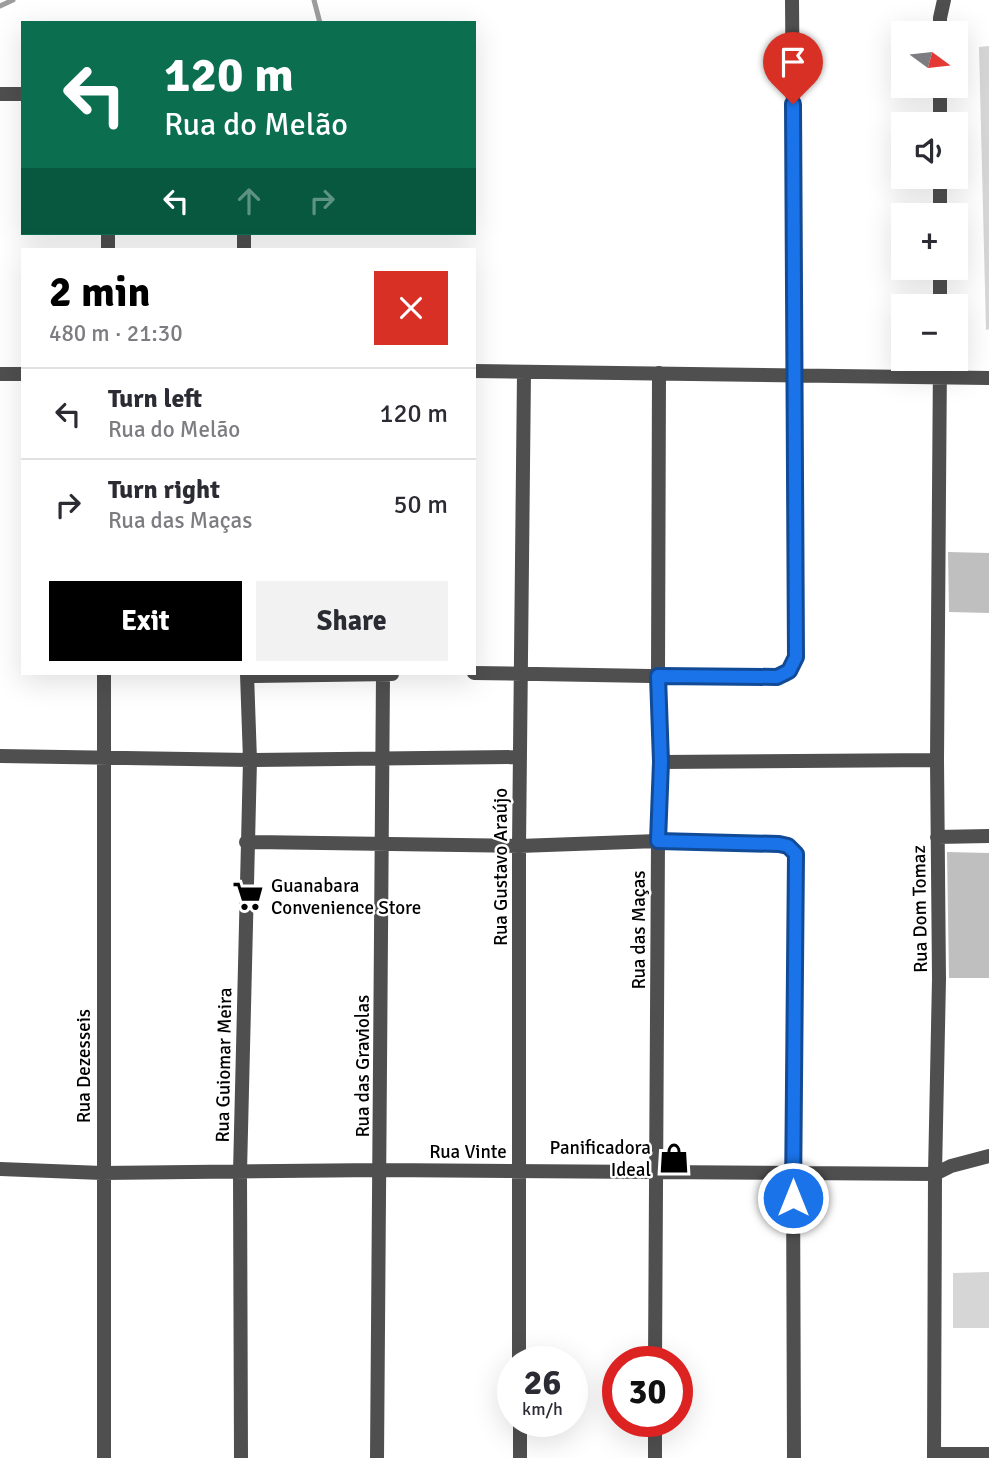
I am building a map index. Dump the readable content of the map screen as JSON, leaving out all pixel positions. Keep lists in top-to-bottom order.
{
  "streets": {
    "street": [
      "Rua Gustavo Araújo",
      "Rua Dom Tomaz",
      "Rua das Maças",
      "Rua Guiomar Meira",
      "Rua Dezesseis",
      "Rua das Graviolas",
      "Rua Vinte"
    ]
  },
  "crossings": [
    ["Rua Gustavo Araújo", "Rua Vinte"],
    ["Rua Dom Tomaz", "Rua Vinte"],
    ["Rua das Maças", "Rua Vinte"],
    ["Rua Guiomar Meira", "Rua Vinte"],
    ["Rua Dezesseis", "Rua Vinte"],
    ["Rua das Graviolas", "Rua Vinte"]
  ],
  "places": {
    "supermarket": ["Guanabara Convenience Store"],
    "shop": ["Panificadora Ideal"]
  },
  "north": "right",
  "page": {
    "map_buttons": ["+", "−"],
    "turn": ["120 m", "Rua do Melão"],
    "heading": ["2 min", "480 m · 21:30"],
    "list": [
      {
        "name": "Turn left",
        "note": "Rua do Melão",
        "value": "120 m"
      },
      {
        "name": "Turn right",
        "note": "Rua das Maças",
        "value": "50 m"
      }
    ],
    "buttons": ["Exit", "Share"],
    "speed": "26 km/h",
    "limit": "30"
  }
}
